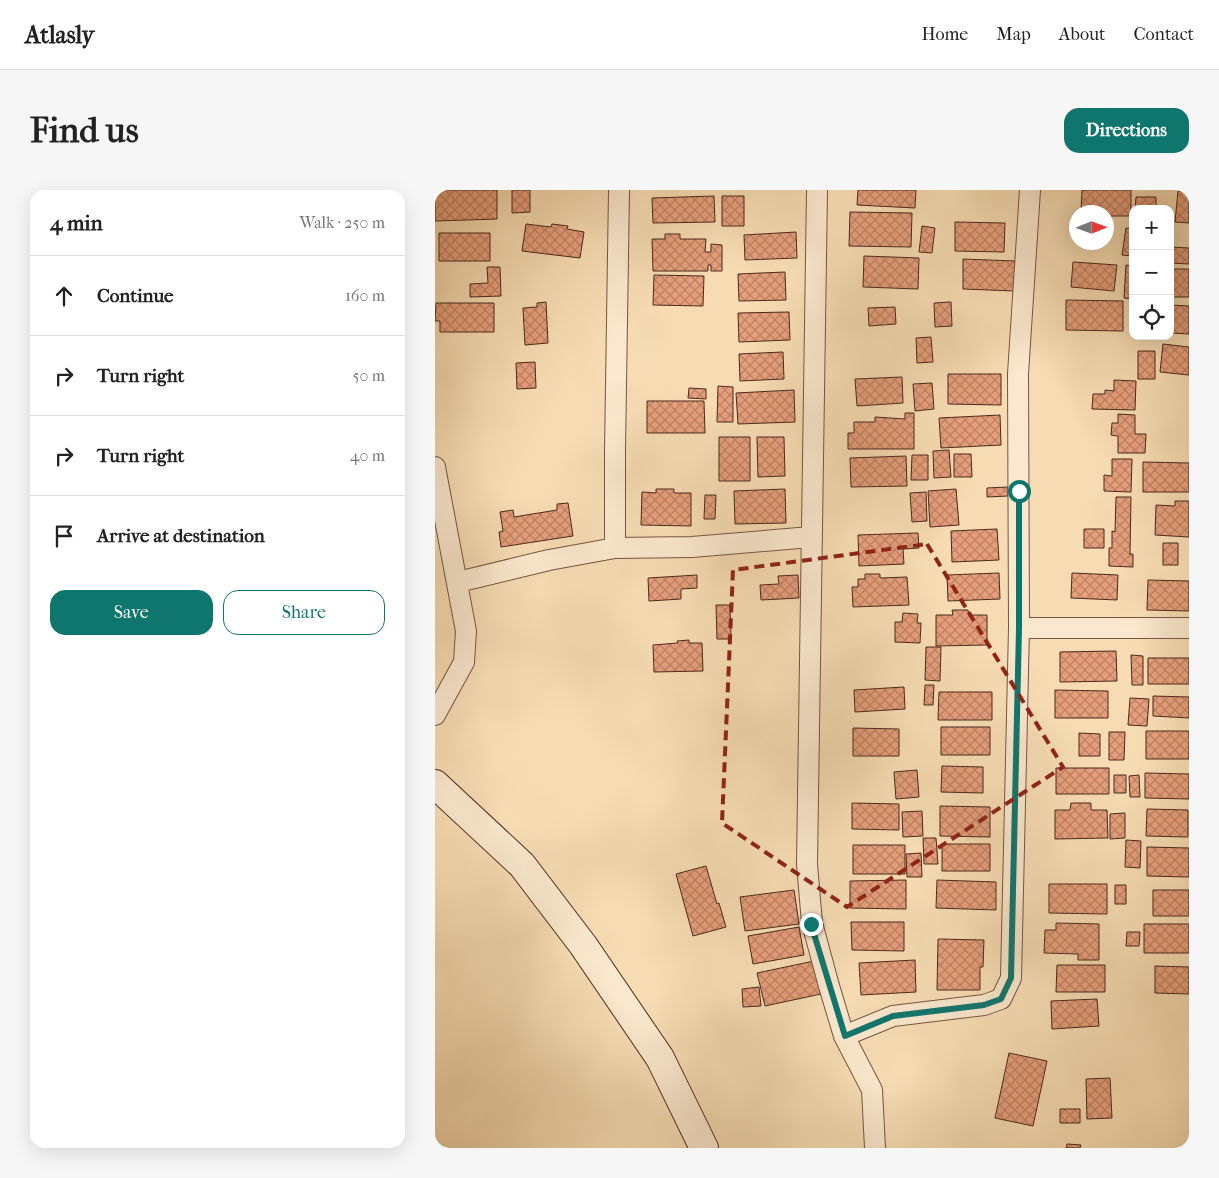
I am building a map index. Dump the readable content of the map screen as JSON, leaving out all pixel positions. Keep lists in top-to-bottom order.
{
  "north": "right",
  "page": {
    "header": "Atlasly",
    "nav": [
      "Home",
      "Map",
      "About",
      "Contact"
    ],
    "buttons": [
      "Directions",
      ["Save", "Share"]
    ],
    "title": "Find us",
    "heading": ["4 min", "Walk · 250 m"],
    "map_buttons": ["+", "−"],
    "list": [
      ["Continue", "160 m"],
      ["Turn right", "50 m"],
      ["Turn right", "40 m"],
      "Arrive at destination"
    ]
  }
}
